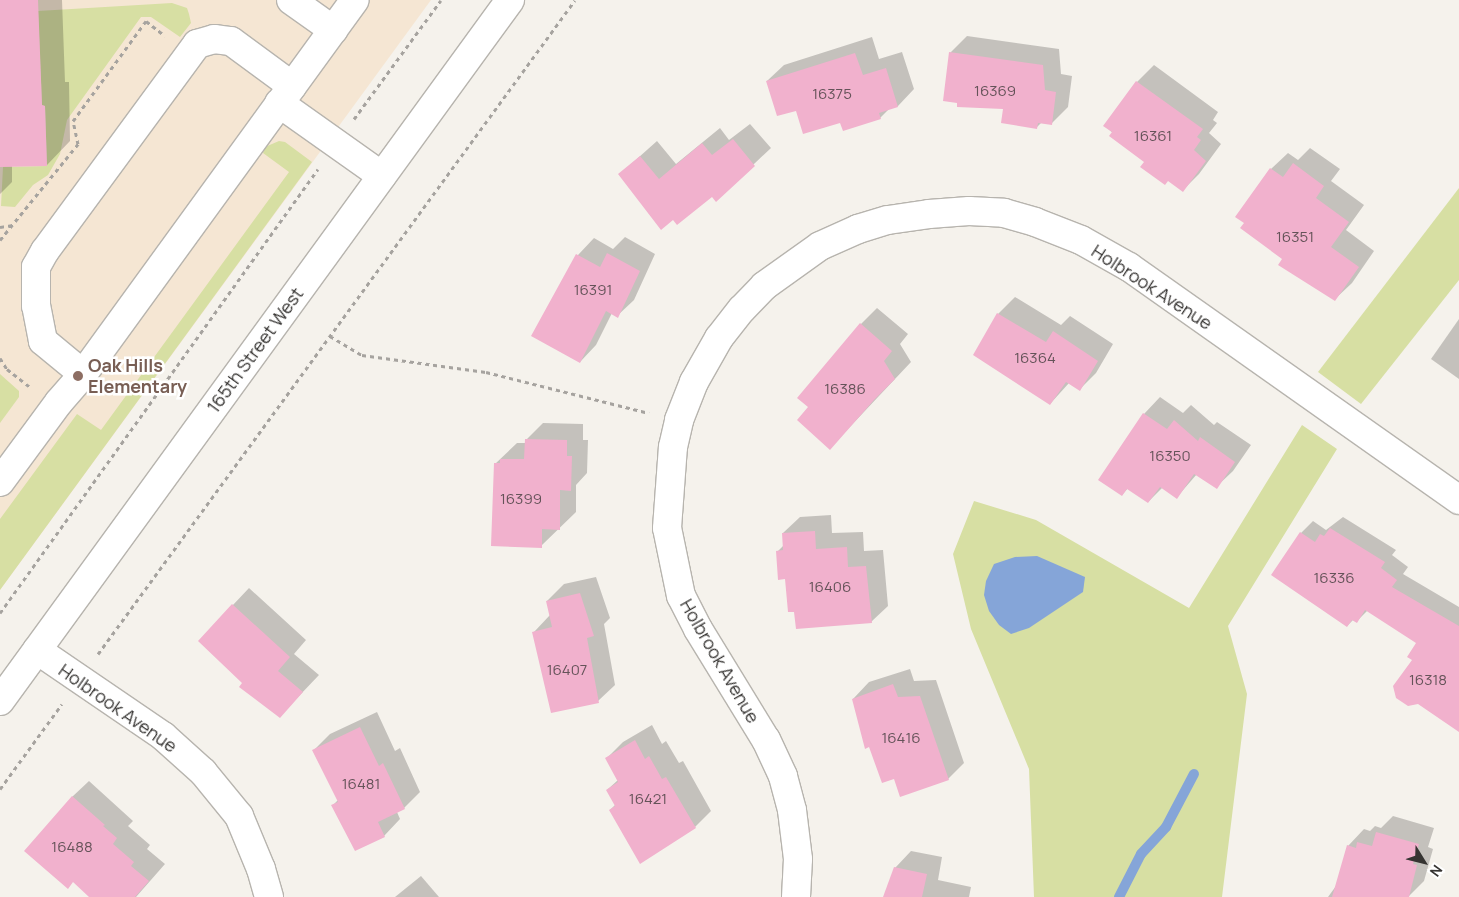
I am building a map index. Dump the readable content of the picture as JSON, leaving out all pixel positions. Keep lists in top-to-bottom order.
{
  "streets": {
    "street": ["Holbrook Avenue", "165th Street West"]
  },
  "crossings": [
    ["Holbrook Avenue", "165th Street West"]
  ],
  "places": ["Oak Hills Elementary"],
  "house_numbers": [
    "16369",
    "16375",
    "16361",
    "16351",
    "16391",
    "16364",
    "16386",
    "16350",
    "16399",
    "16336",
    "16406",
    "16407",
    "16318",
    "16416",
    "16481",
    "16421",
    "16488"
  ],
  "north": "bottom right"
}
